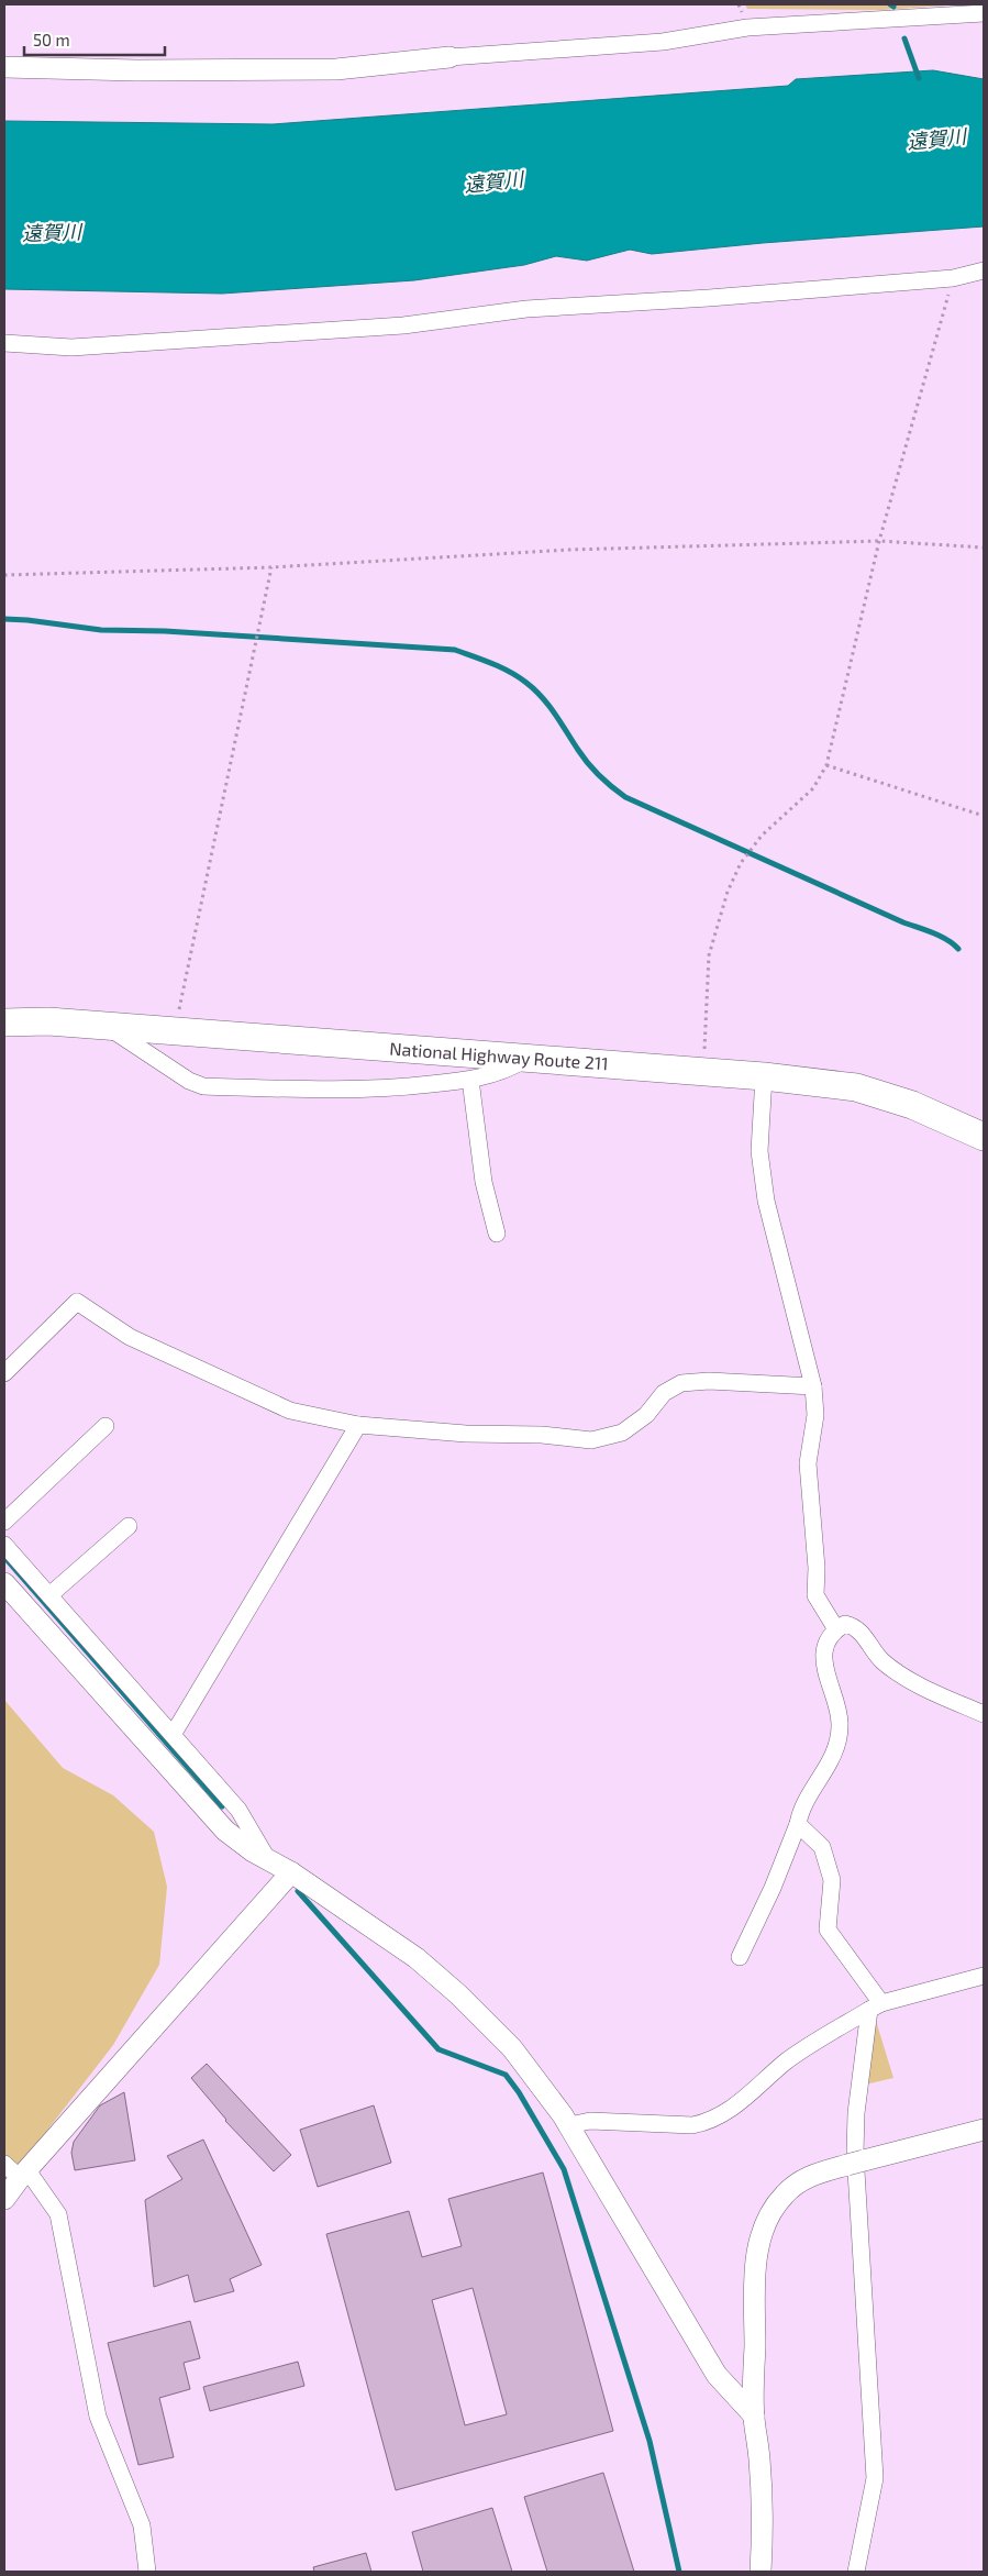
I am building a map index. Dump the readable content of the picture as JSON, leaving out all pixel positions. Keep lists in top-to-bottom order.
{
  "streets": {
    "highway": ["National Highway Route 211"]
  },
  "water": ["遠賀川"],
  "scale_bar": "50 m"
}
